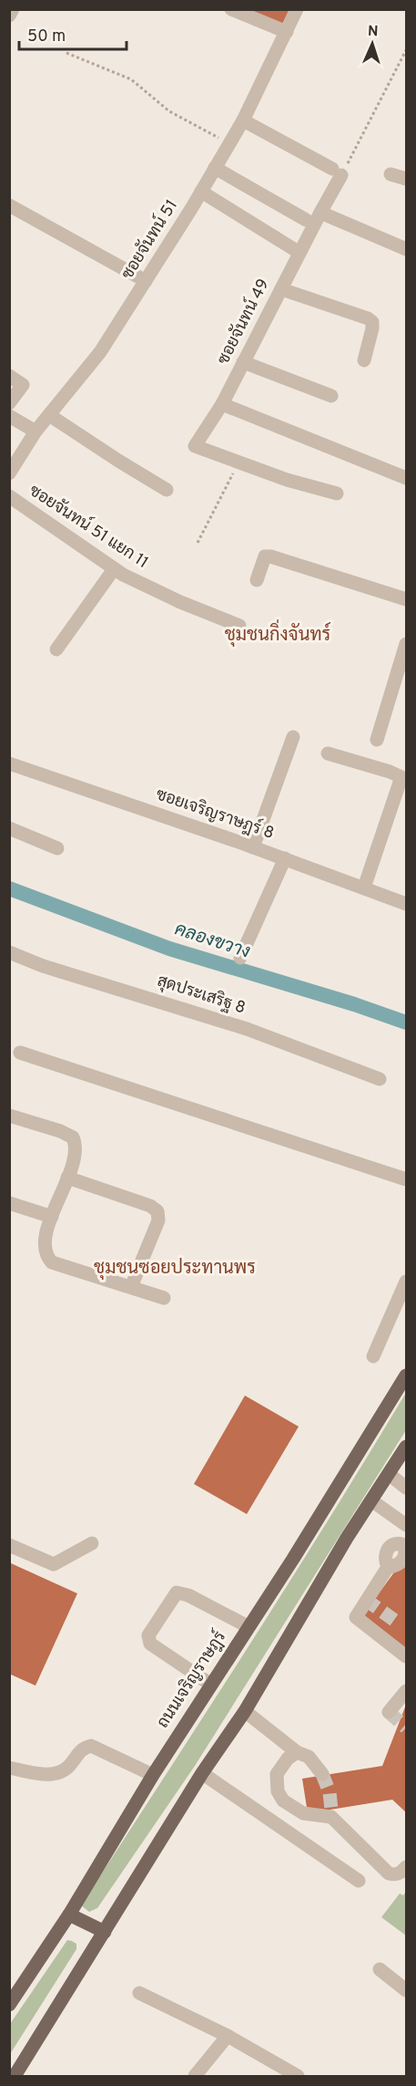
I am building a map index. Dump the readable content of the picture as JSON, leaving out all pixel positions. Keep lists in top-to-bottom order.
{
  "streets": {
    "main road": ["ถนนเจริญราษฎร์"],
    "street": [
      "ซอยจันทน์ 51",
      "ซอยจันทน์ 49",
      "ซอยจันทน์ 51 แยก 11",
      "ซอยเจริญราษฎร์ 8",
      "สุดประเสริฐ 8"
    ]
  },
  "districts": ["ชุมชนกิ่งจันทร์", "ชุมชนซอยประทานพร"],
  "water": ["คลองขวาง"],
  "scale_bar": "50 m",
  "north": "top"
}
